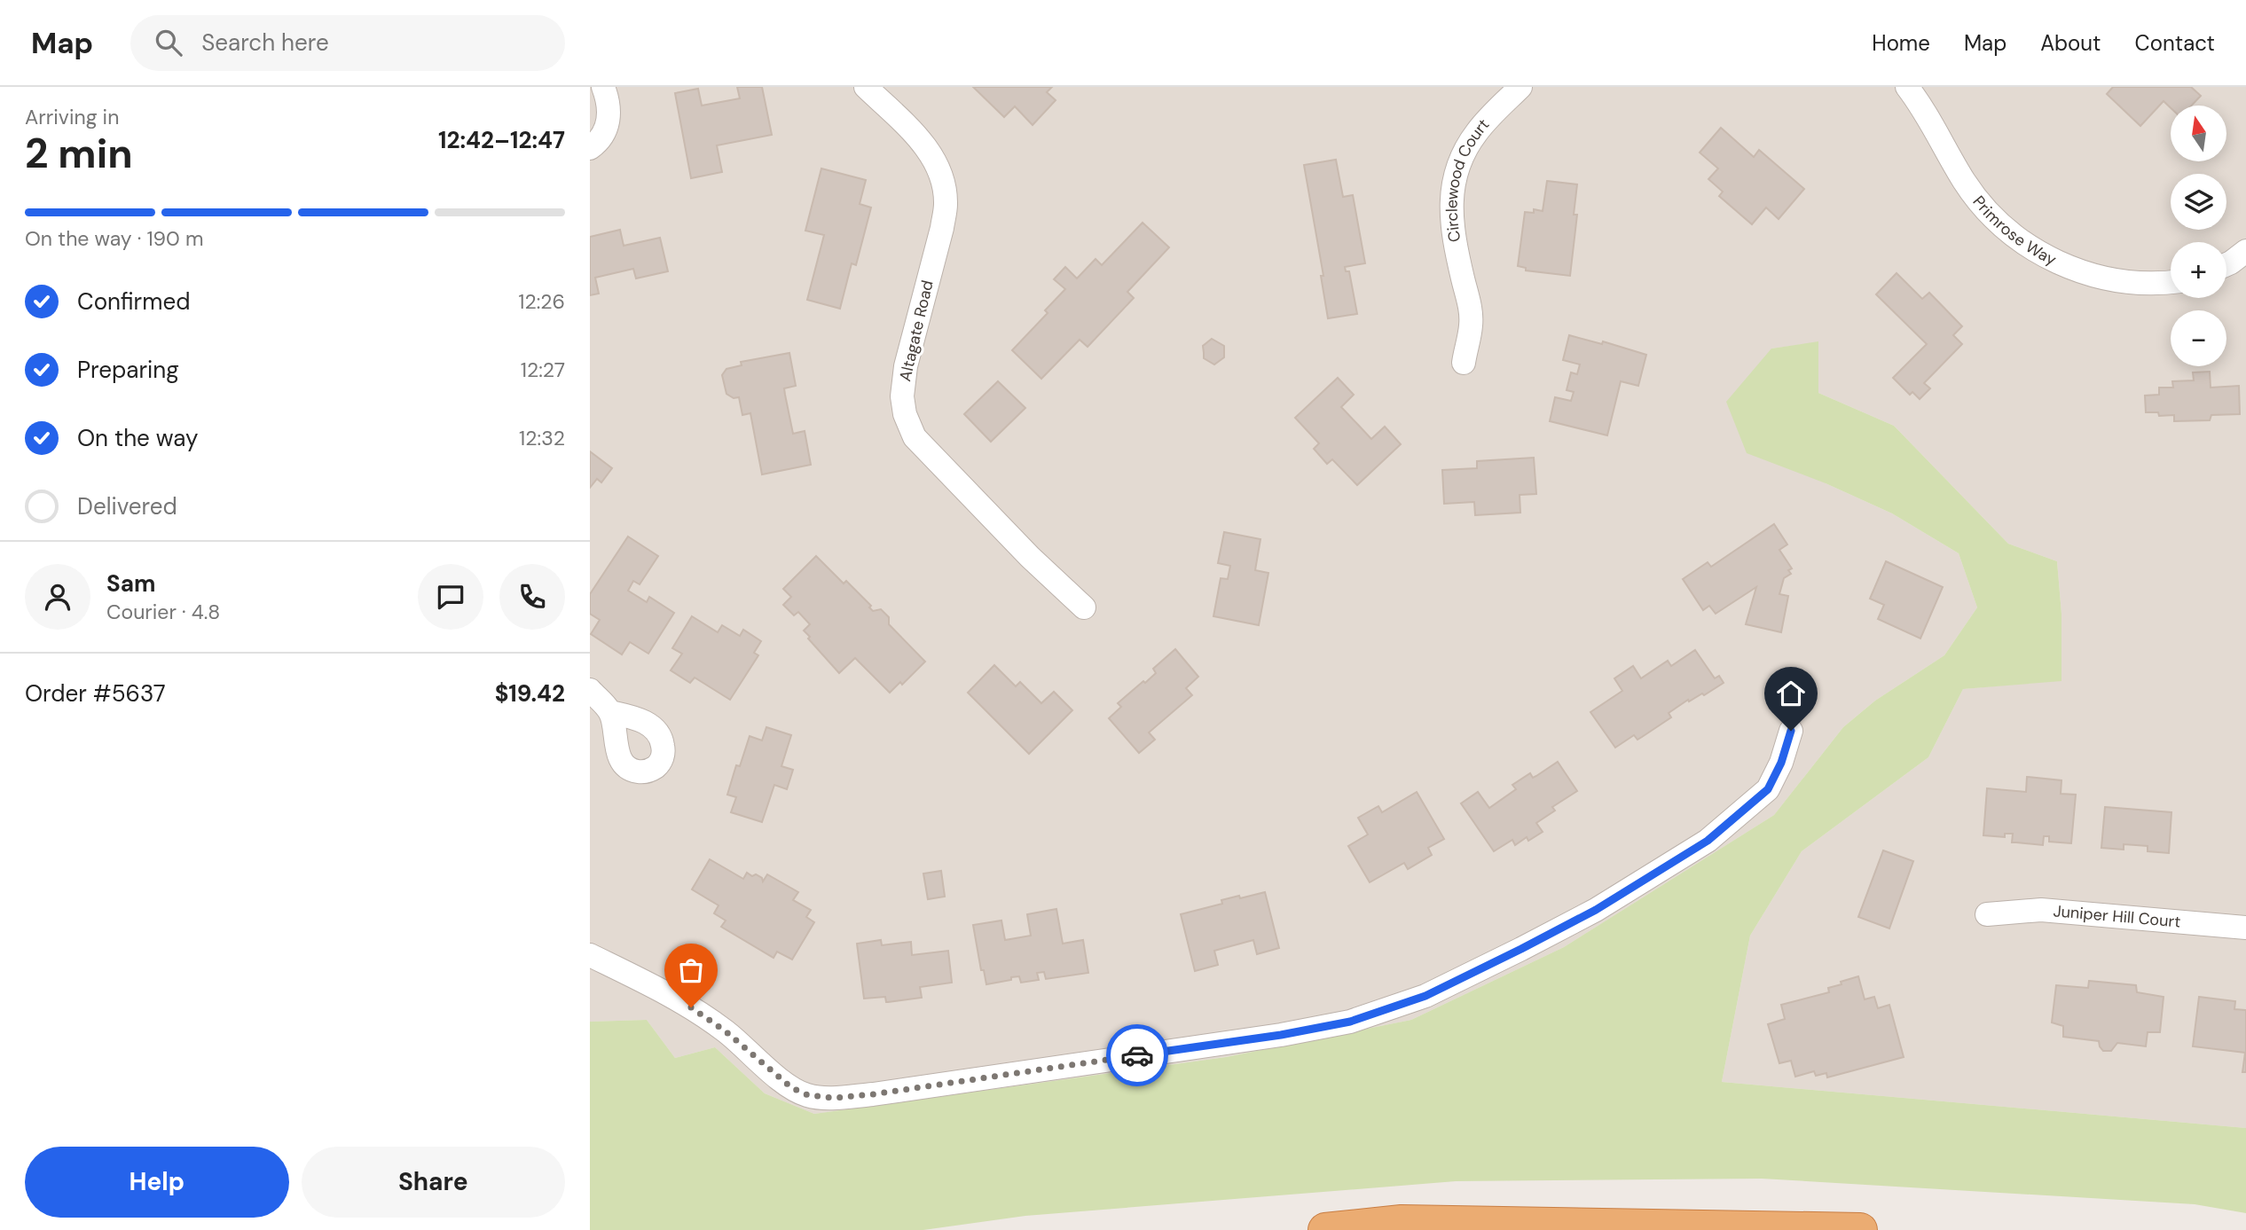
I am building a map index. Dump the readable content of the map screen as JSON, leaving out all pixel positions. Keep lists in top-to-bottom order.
{
  "streets": {
    "street": [
      "Circlewood Court",
      "Primrose Way",
      "Altagate Road",
      "Juniper Hill Court"
    ]
  },
  "north": "top",
  "page": {
    "header": "Map",
    "search": "Search here",
    "nav": [
      "Home",
      "Map",
      "About",
      "Contact"
    ],
    "heading": ["2 min", "Arriving in", "12:42–12:47"],
    "panel": [
      "Sam",
      "Courier · 4.8",
      "Order #5637",
      "$19.42"
    ],
    "map_buttons": ["+", "−"],
    "bar": "On the way · 190 m",
    "list": [
      ["Confirmed", "12:26"],
      ["Preparing", "12:27"],
      ["On the way", "12:32"],
      "Delivered"
    ],
    "buttons": ["Help", "Share"]
  }
}
